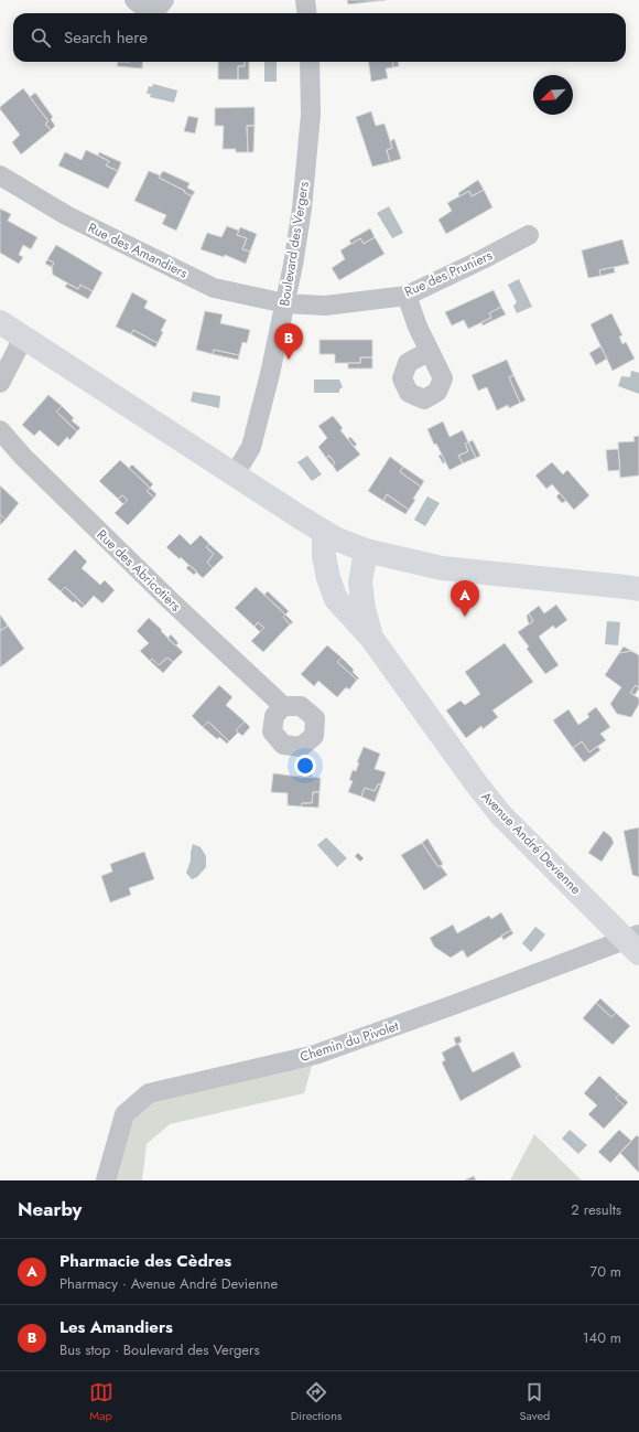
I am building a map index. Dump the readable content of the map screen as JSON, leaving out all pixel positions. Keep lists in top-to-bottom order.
{
  "streets": {
    "main road": ["Avenue André Devienne"],
    "street": [
      "Boulevard des Vergers",
      "Rue des Amandiers",
      "Rue des Pruniers",
      "Rue des Abricotiers",
      "Chemin du Pivolet"
    ]
  },
  "crossings": [
    ["Boulevard des Vergers", "Rue des Amandiers"],
    ["Boulevard des Vergers", "Rue des Pruniers"],
    ["Rue des Amandiers", "Rue des Pruniers"],
    ["Avenue André Devienne", "Chemin du Pivolet"]
  ],
  "north": "bottom left",
  "page": {
    "search": "Search here",
    "pins": ["B", "A"],
    "heading": ["Nearby", "2 results"],
    "list": [
      {
        "mark": "A",
        "name": "Pharmacie des Cèdres",
        "note": "Pharmacy · Avenue André Devienne",
        "value": "70 m"
      },
      {
        "mark": "B",
        "name": "Les Amandiers",
        "note": "Bus stop · Boulevard des Vergers",
        "value": "140 m"
      }
    ],
    "nav": ["Map", "Directions", "Saved"]
  }
}
